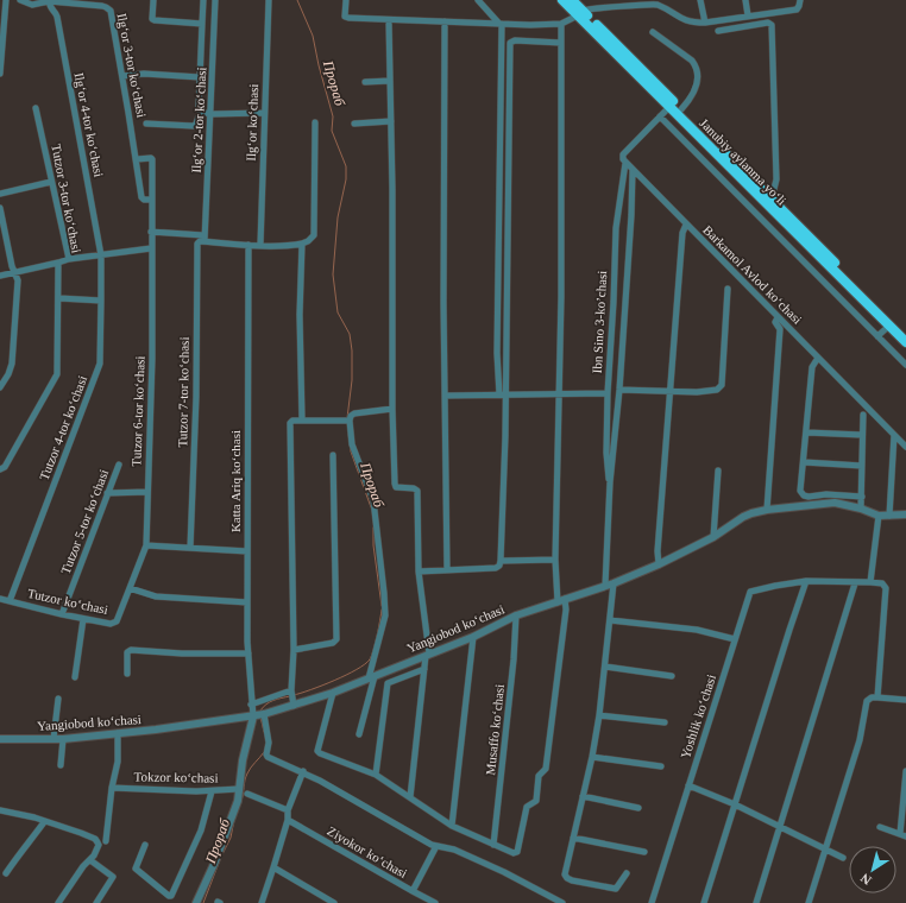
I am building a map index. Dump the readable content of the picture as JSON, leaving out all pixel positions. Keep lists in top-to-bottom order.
{
  "streets": {
    "highway": ["Janubiy aylanma yoʻli"],
    "street": [
      "Ilgʻor 3-tor koʻchasi",
      "Ilgʻor 2-tor koʻchasi",
      "Ilgʻor koʻchasi",
      "Ilgʻor 4-tor koʻchasi",
      "Tutzor 3-tor koʻchasi",
      "Barkamol Avlod koʻchasi",
      "Ibn Sino 3-koʼchasi",
      "Tutzor 7-tor koʻchasi",
      "Tutzor 6-tor koʻchasi",
      "Tutzor 4-tor koʻchasi",
      "Katta Ariq koʻchasi",
      "Tutzor 5-tor koʻchasi",
      "Tutzor koʻchasi",
      "Yangiobod koʻchasi",
      "Yoshlik koʻchasi",
      "Musaffo koʻchasi",
      "Tokzor koʻchasi",
      "Ziyokor koʻchasi"
    ]
  },
  "crossings": [
    ["Ilgʻor 3-tor koʻchasi", "Ilgʻor 4-tor koʻchasi"],
    ["Ilgʻor 2-tor koʻchasi", "Tutzor 7-tor koʻchasi"],
    ["Ilgʻor 4-tor koʻchasi", "Tutzor 4-tor koʻchasi"],
    ["Barkamol Avlod koʻchasi", "Ibn Sino 3-koʼchasi"],
    ["Ibn Sino 3-koʼchasi", "Yangiobod koʻchasi"],
    ["Tutzor 6-tor koʻchasi", "Tutzor koʻchasi"],
    ["Tutzor 4-tor koʻchasi", "Tutzor koʻchasi"],
    ["Katta Ariq koʻchasi", "Yangiobod koʻchasi"],
    ["Tutzor 5-tor koʻchasi", "Tutzor koʻchasi"],
    ["Yangiobod koʻchasi", "Musaffo koʻchasi"],
    ["Yangiobod koʻchasi", "Tokzor koʻchasi"]
  ],
  "water": ["Прораб"],
  "north": "bottom left"
}
